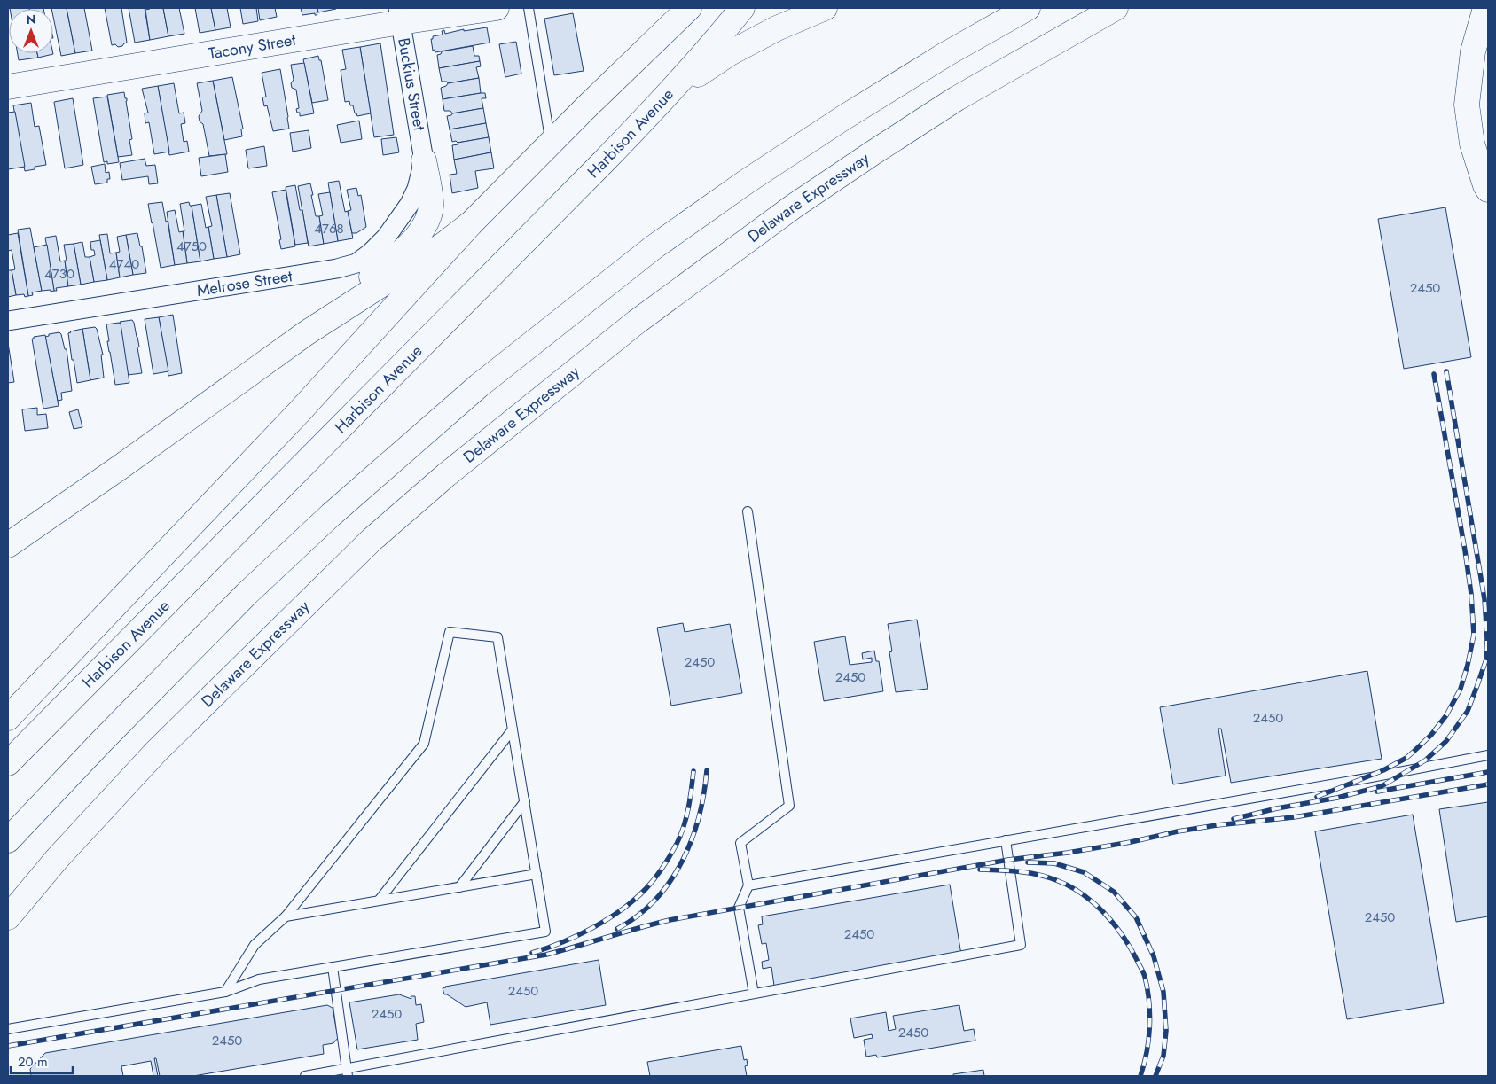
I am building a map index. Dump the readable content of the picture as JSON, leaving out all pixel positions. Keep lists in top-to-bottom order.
{
  "streets": {
    "main road": ["Tacony Street", "Harbison Avenue", "Delaware Expressway"],
    "street": ["Buckius Street", "Melrose Street"]
  },
  "crossings": [
    ["Tacony Street", "Buckius Street"],
    ["Buckius Street", "Melrose Street"]
  ],
  "house_numbers": [
    "4768",
    "4750",
    "4740",
    "4730",
    "2450",
    "2450",
    "2450",
    "2450",
    "2450",
    "2450",
    "2450",
    "2450",
    "2450",
    "2450"
  ],
  "scale_bar": "20 m",
  "north": "top"
}
